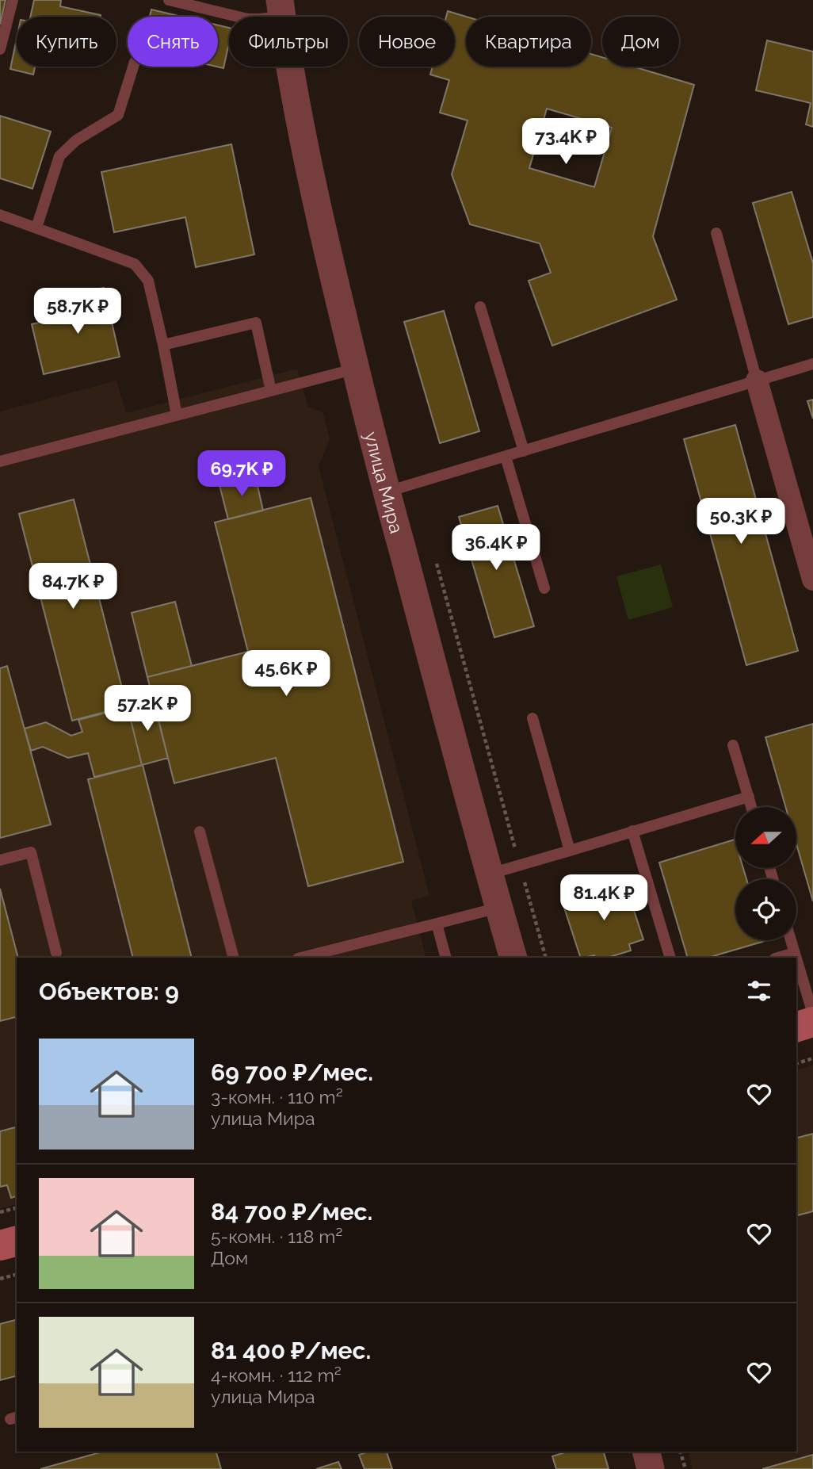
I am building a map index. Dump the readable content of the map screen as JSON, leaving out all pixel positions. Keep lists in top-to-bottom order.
{
  "streets": {
    "street": ["улица Мира"]
  },
  "north": "left",
  "page": {
    "chip": [
      "Купить",
      "Снять",
      "Фильтры",
      "Новое",
      "Квартира",
      "Дом"
    ],
    "price": [
      "73.4K ₽",
      "58.7K ₽",
      "69.7K ₽",
      "50.3K ₽",
      "36.4K ₽",
      "84.7K ₽",
      "45.6K ₽",
      "57.2K ₽",
      "81.4K ₽"
    ],
    "heading": "Объектов: 9",
    "list": [
      {
        "name": "69 700 ₽/мес.",
        "note": "3-комн. · 110 m² · улица Мира"
      },
      {
        "name": "84 700 ₽/мес.",
        "note": "5-комн. · 118 m² · Дом"
      },
      {
        "name": "81 400 ₽/мес.",
        "note": "4-комн. · 112 m² · улица Мира"
      }
    ]
  }
}
